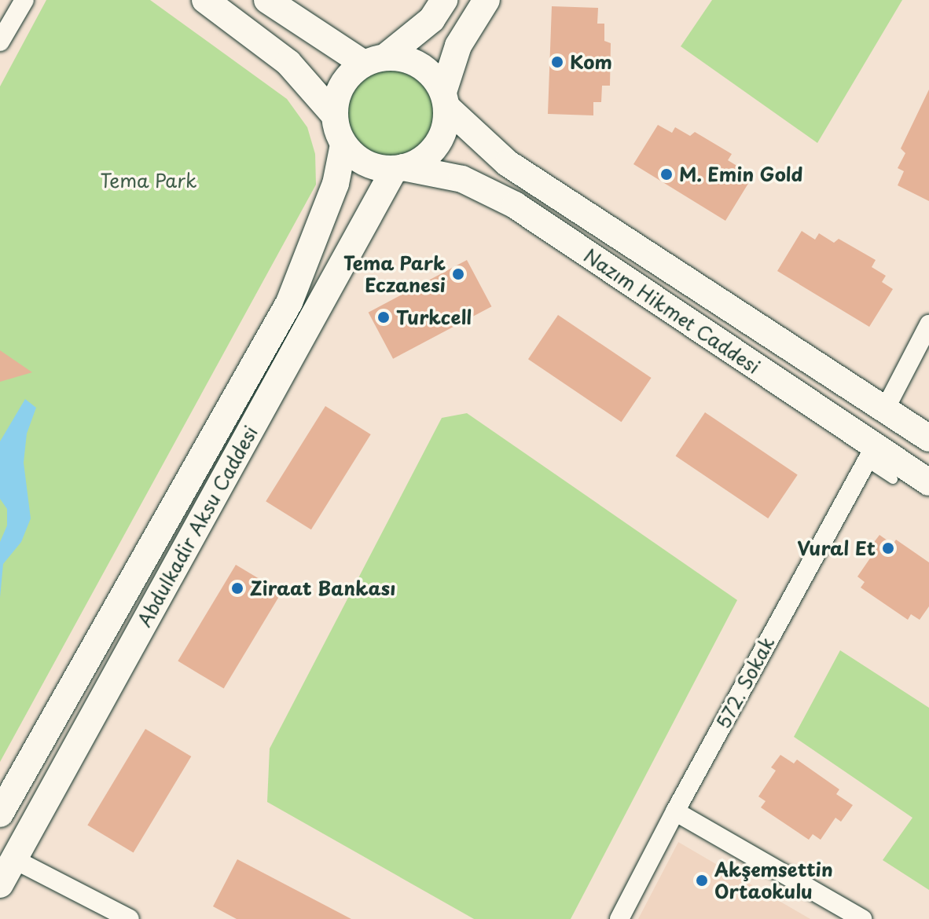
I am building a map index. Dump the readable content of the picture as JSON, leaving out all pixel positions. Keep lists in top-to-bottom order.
{
  "streets": {
    "main road": ["Nazım Hikmet Caddesi", "Abdulkadir Aksu Caddesi"],
    "street": ["572. Sokak"]
  },
  "crossings": [
    ["Nazım Hikmet Caddesi", "Abdulkadir Aksu Caddesi"],
    ["Nazım Hikmet Caddesi", "572. Sokak"]
  ],
  "parks": ["Tema Park"],
  "places": [
    "Kom",
    "M. Emin Gold",
    "Tema Park Eczanesi",
    "Turkcell",
    "Vural Et",
    "Ziraat Bankası",
    "Akşemsettin Ortaokulu"
  ]
}
